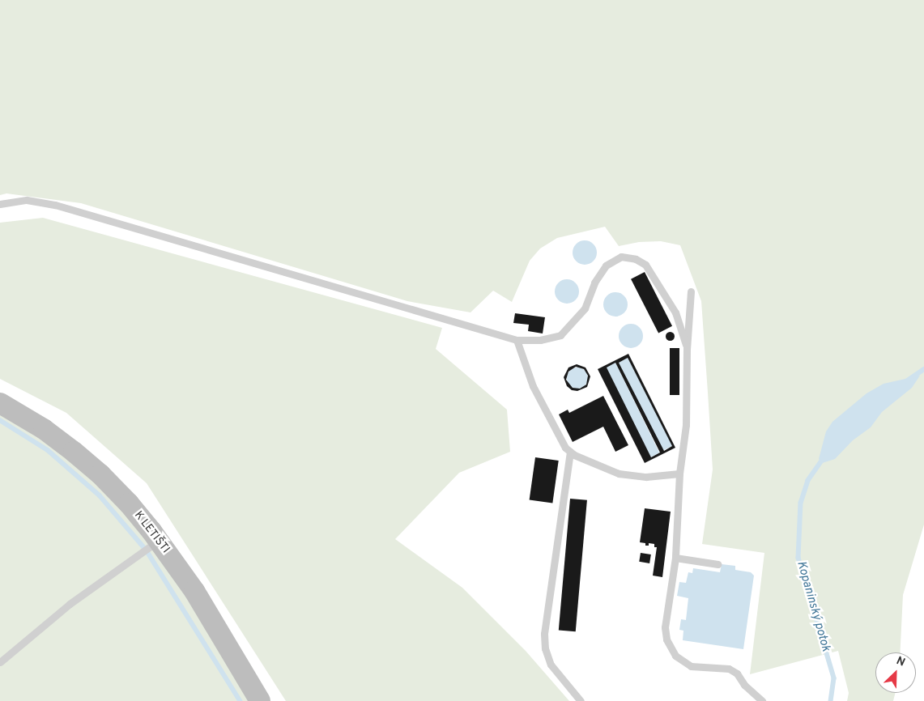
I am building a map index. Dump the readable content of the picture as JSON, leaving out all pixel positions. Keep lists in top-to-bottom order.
{
  "streets": {
    "street": ["K LETIŠTI"]
  },
  "water": ["Kopaninský potok"],
  "north": "top right"
}
